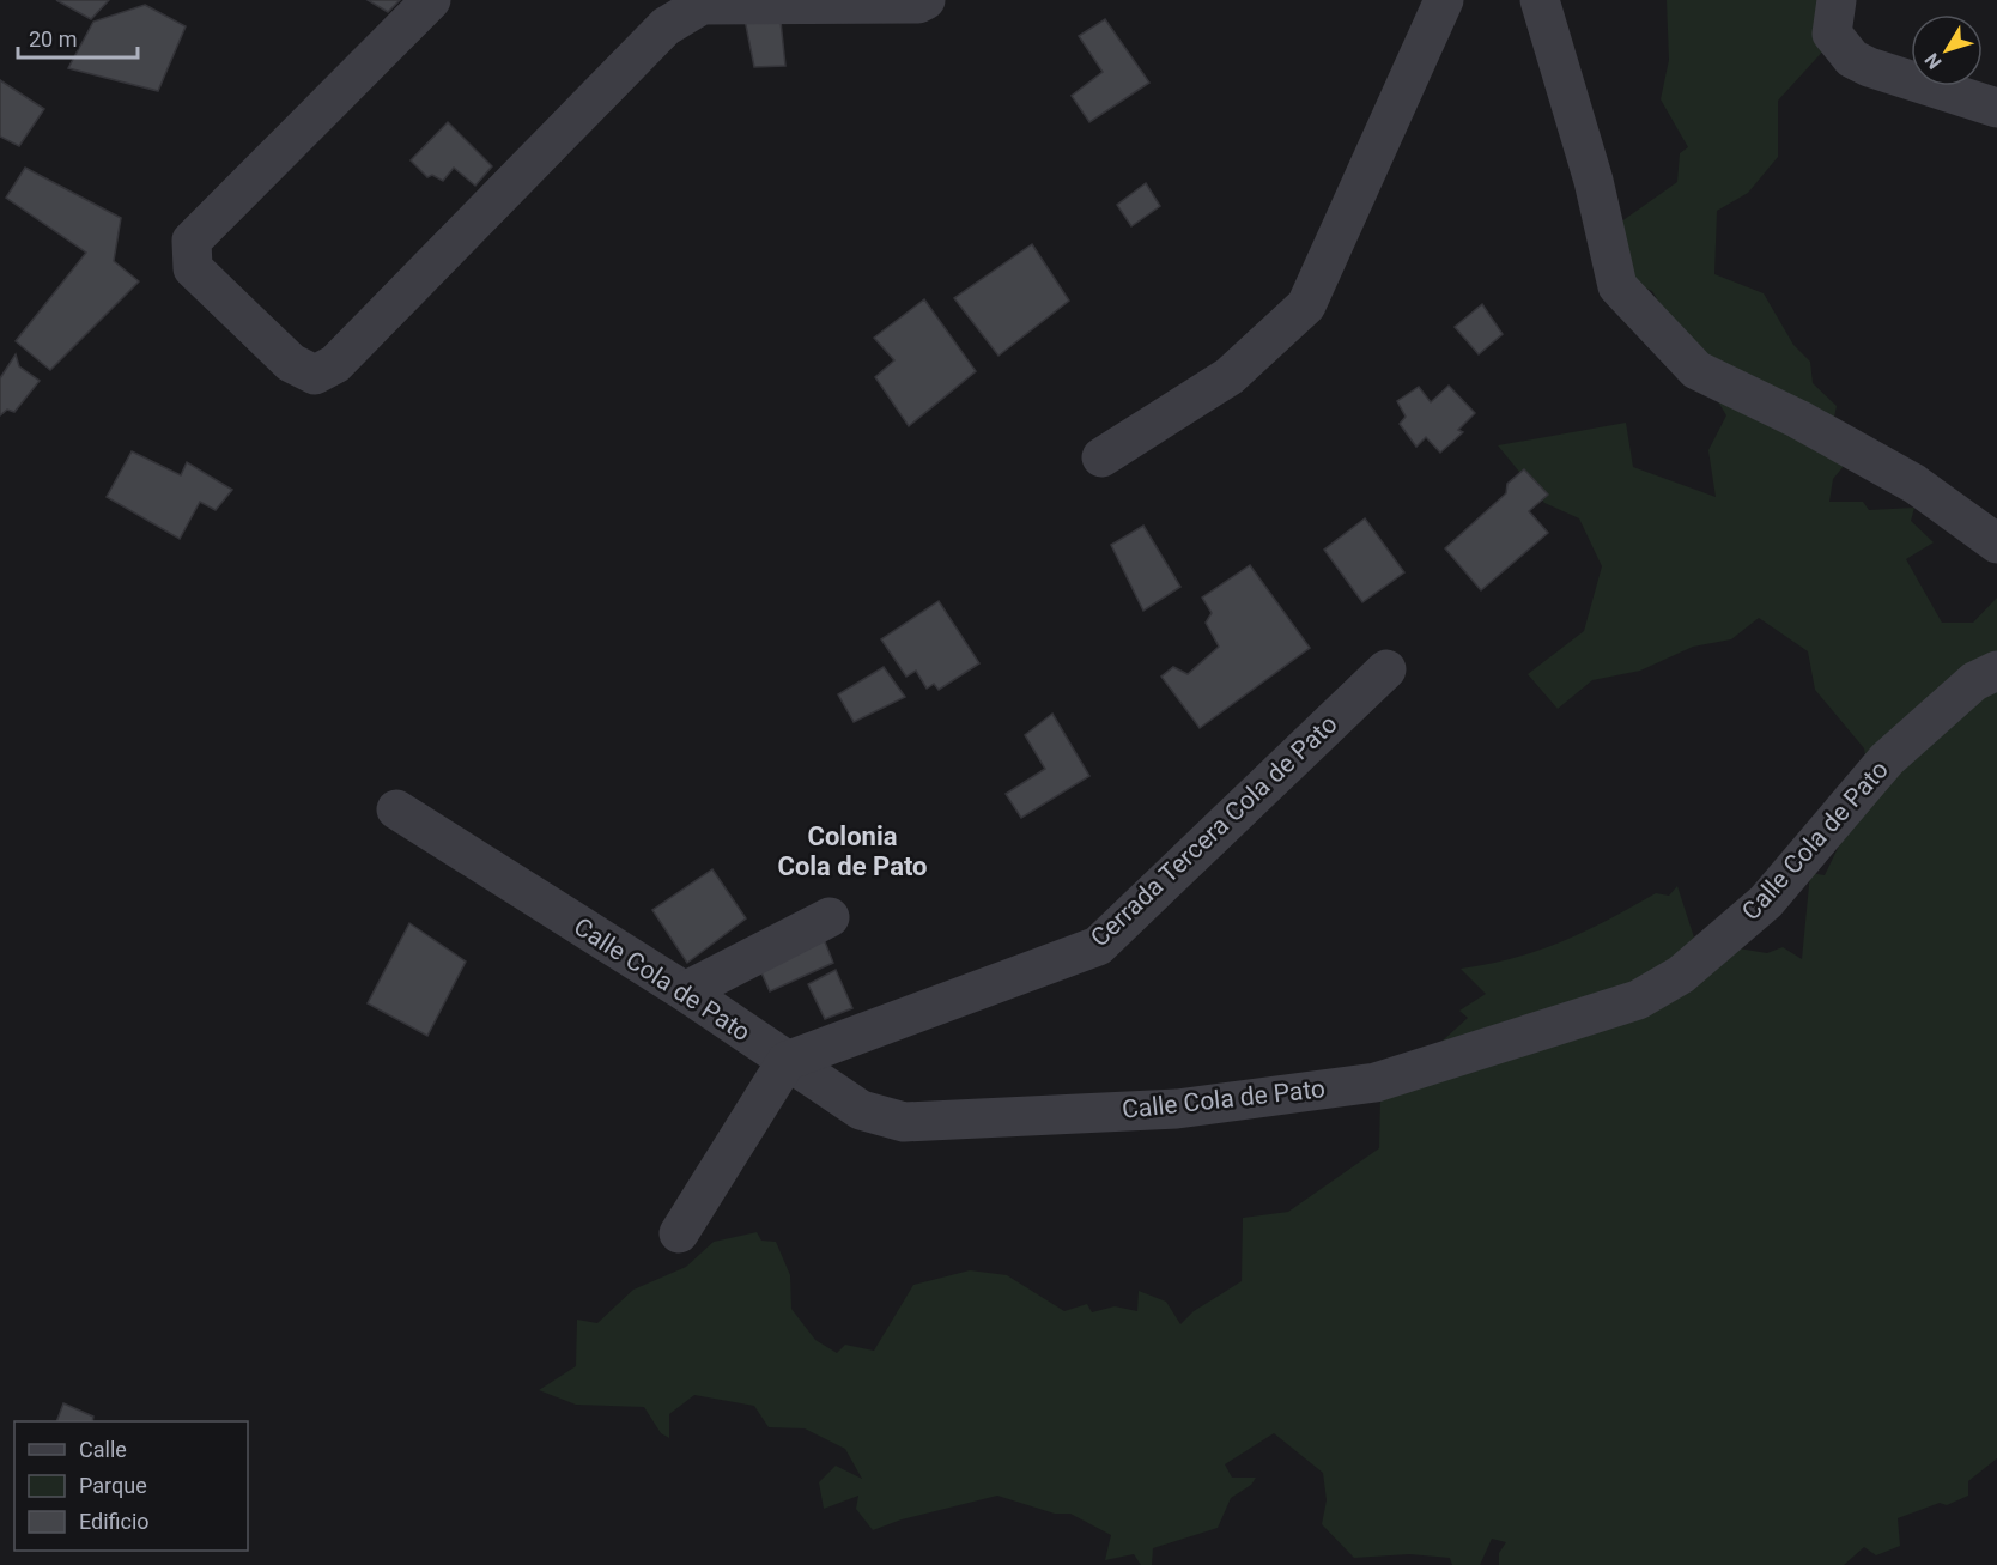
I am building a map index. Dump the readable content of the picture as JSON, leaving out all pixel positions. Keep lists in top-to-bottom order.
{
  "streets": {
    "street": ["Cerrada Tercera Cola de Pato", "Calle Cola de Pato"]
  },
  "crossings": [
    ["Cerrada Tercera Cola de Pato", "Calle Cola de Pato"]
  ],
  "districts": ["Colonia Cola de Pato"],
  "legend": ["Calle", "Parque", "Edificio"],
  "scale_bar": "20 m",
  "north": "bottom left"
}
